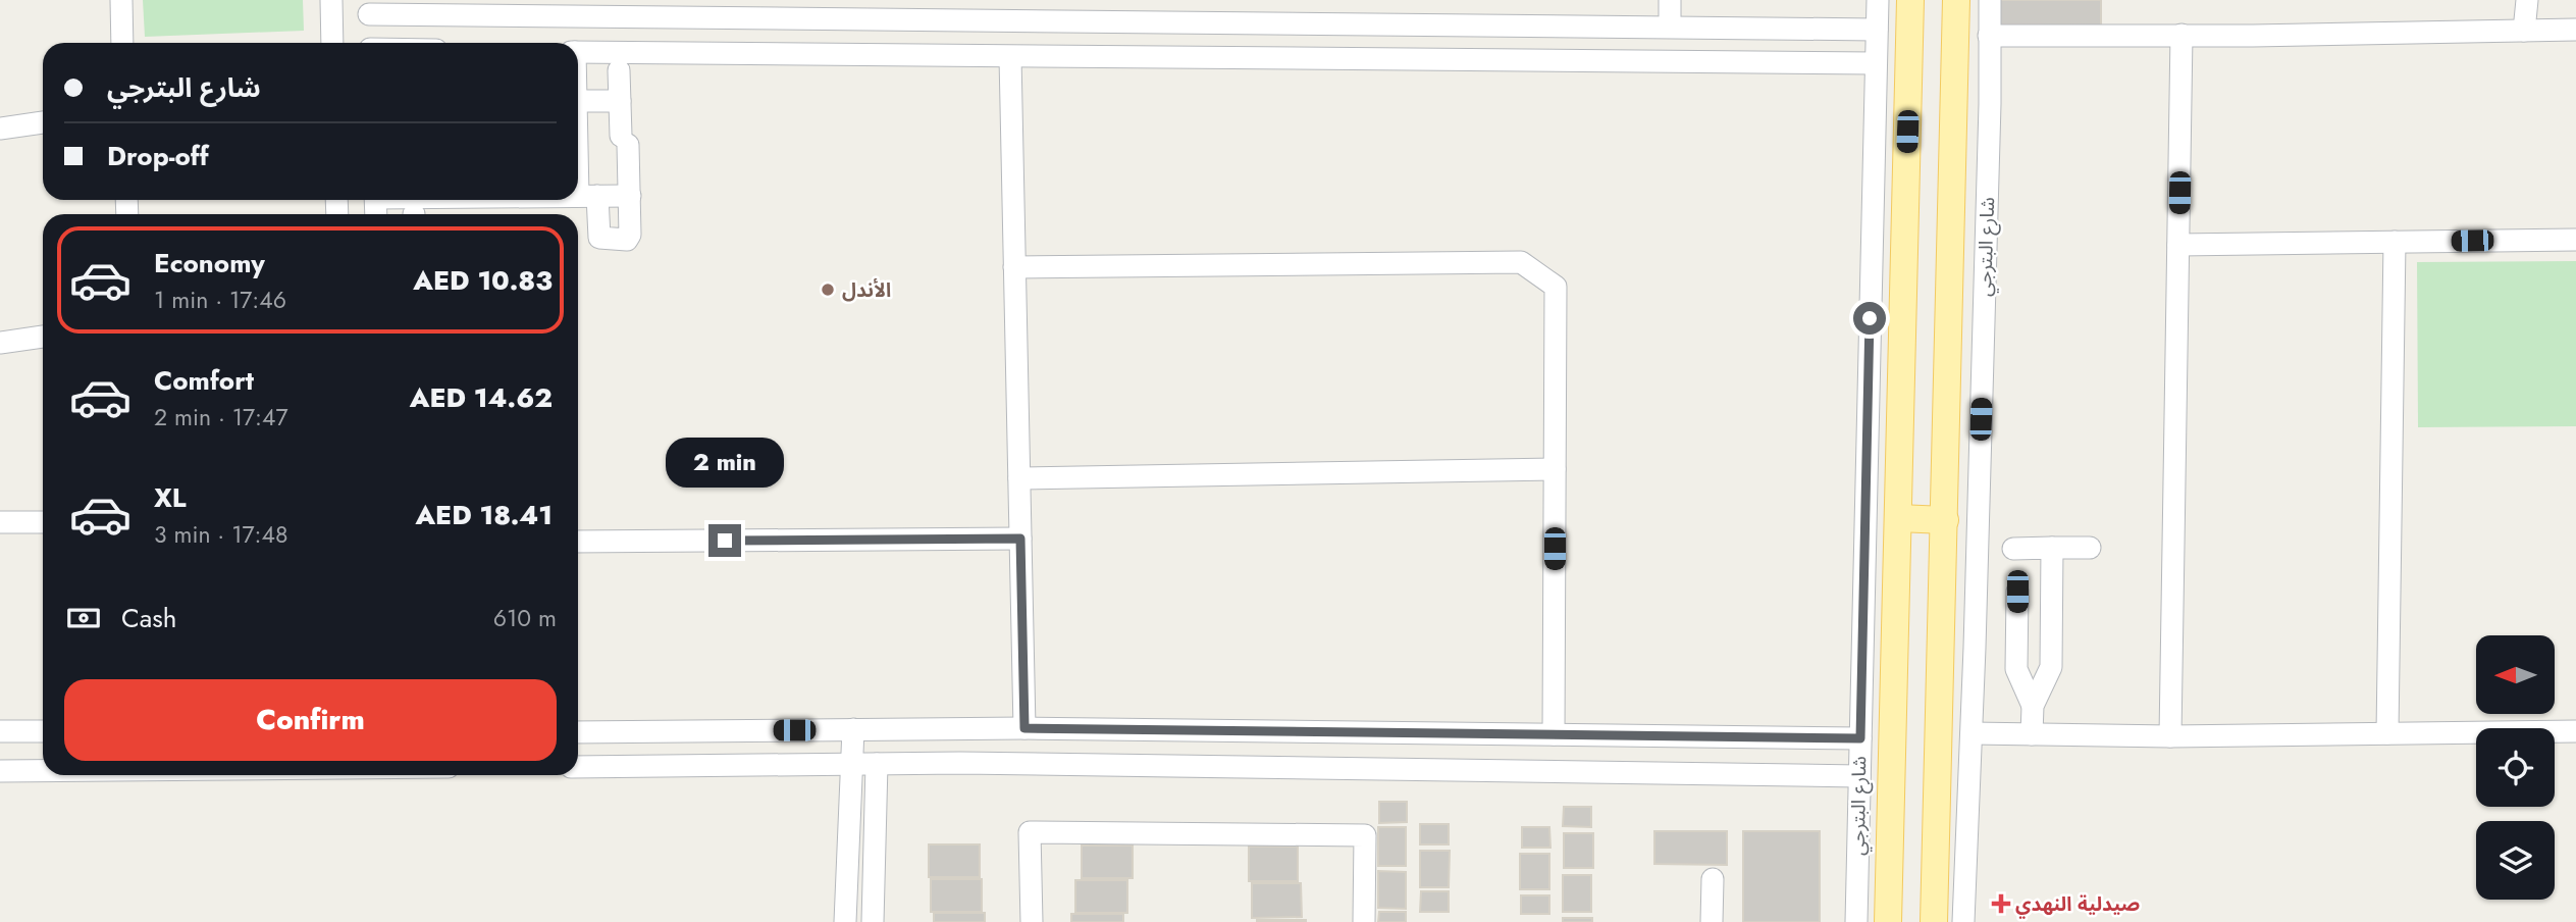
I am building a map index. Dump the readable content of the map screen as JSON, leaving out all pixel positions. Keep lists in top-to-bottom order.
{
  "streets": {
    "main road": ["شارع البترجي"]
  },
  "places": {
    "other": ["الأندل"],
    "health": ["صيدلية النهدي"]
  },
  "north": "left",
  "page": {
    "banner": ["شارع البترجي", "Drop-off"],
    "list": [
      {
        "name": "Economy",
        "note": "1 min · 17:46",
        "value": "AED 10.83"
      },
      {
        "name": "Comfort",
        "note": "2 min · 17:47",
        "value": "AED 14.62"
      },
      {
        "name": "XL",
        "note": "3 min · 17:48",
        "value": "AED 18.41"
      }
    ],
    "bubble": "2 min",
    "pay": ["Cash", "610 m"],
    "buttons": "Confirm"
  }
}
